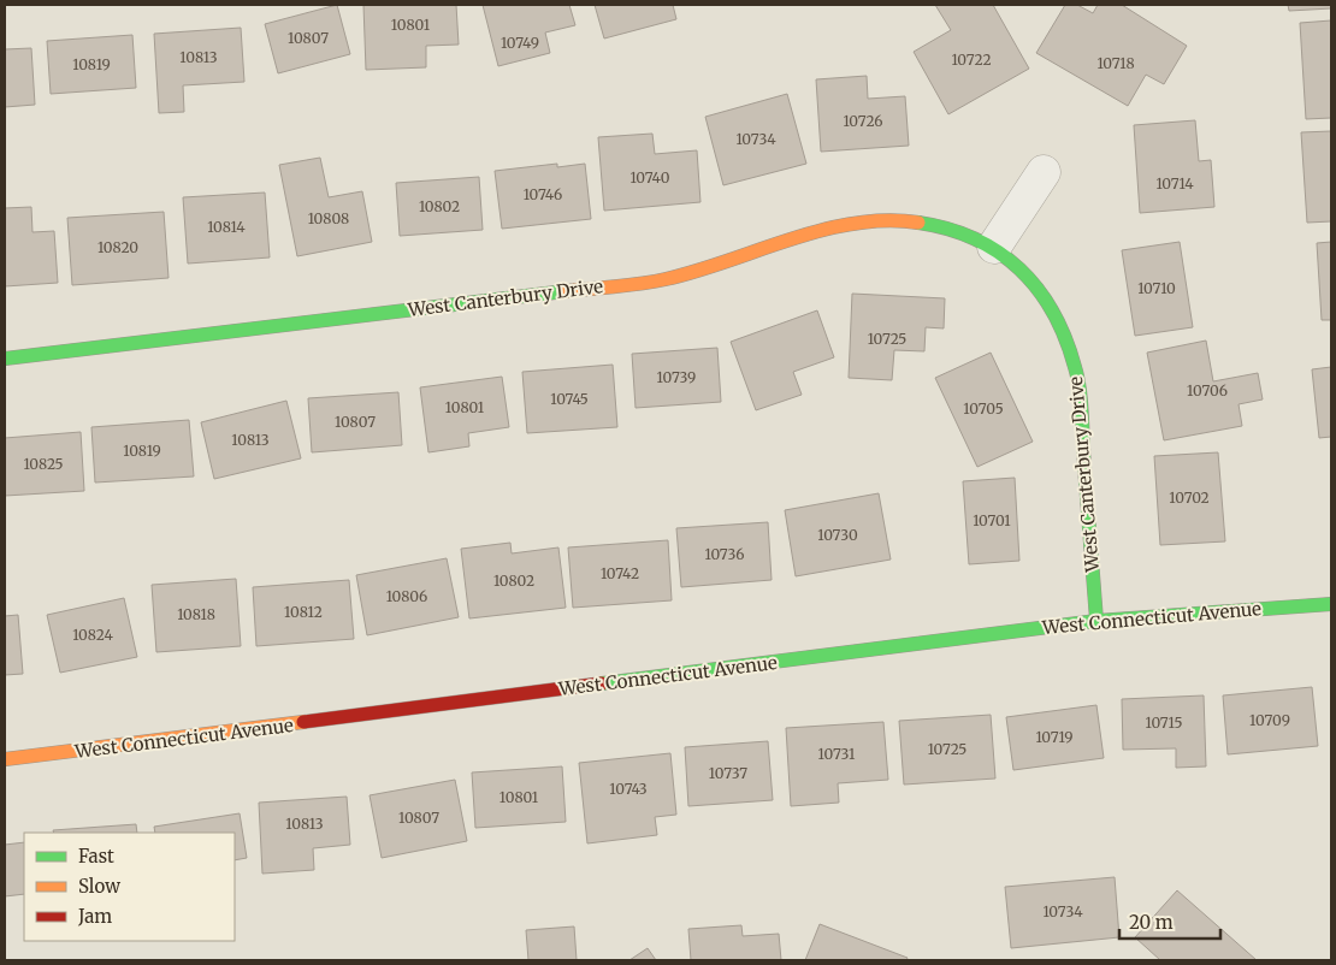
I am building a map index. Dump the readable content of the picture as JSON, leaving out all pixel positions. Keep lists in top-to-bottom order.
{
  "streets": {
    "street": ["West Canterbury Drive", "West Connecticut Avenue"]
  },
  "crossings": [
    ["West Canterbury Drive", "West Connecticut Avenue"]
  ],
  "house_numbers": [
    "10801",
    "10807",
    "10749",
    "10813",
    "10722",
    "10718",
    "10819",
    "10726",
    "10734",
    "10740",
    "10714",
    "10746",
    "10802",
    "10808",
    "10814",
    "10820",
    "10710",
    "10725",
    "10739",
    "10706",
    "10745",
    "10801",
    "10705",
    "10807",
    "10813",
    "10819",
    "10825",
    "10702",
    "10701",
    "10730",
    "10736",
    "10742",
    "10802",
    "10806",
    "10812",
    "10818",
    "10824",
    "10709",
    "10715",
    "10719",
    "10725",
    "10731",
    "10737",
    "10743",
    "10801",
    "10807",
    "10813",
    "10734"
  ],
  "legend": ["Fast", "Slow", "Jam"],
  "scale_bar": "20 m"
}
